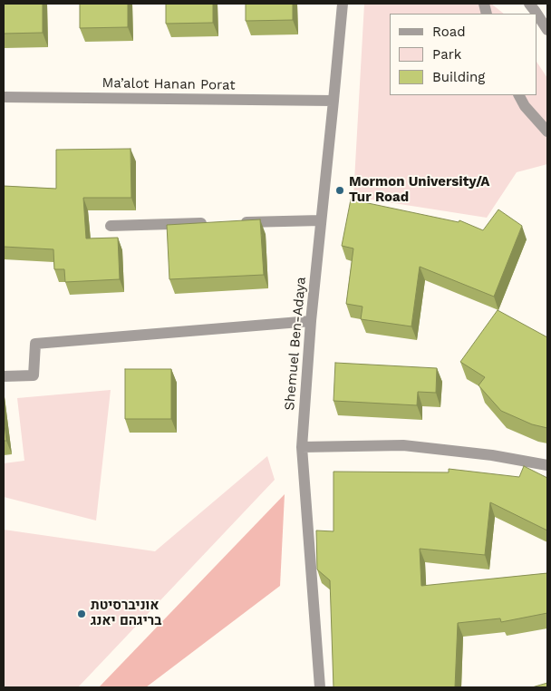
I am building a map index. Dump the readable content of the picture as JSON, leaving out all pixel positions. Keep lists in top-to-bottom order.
{
  "streets": {
    "street": ["Ma’alot Hanan Porat", "Shemuel Ben-Adaya"]
  },
  "crossings": [
    ["Ma’alot Hanan Porat", "Shemuel Ben-Adaya"]
  ],
  "places": ["Mormon University/A Tur Road", "אוניברסיטת בריגהם יאנג"],
  "legend": ["Road", "Park", "Building"]
}
